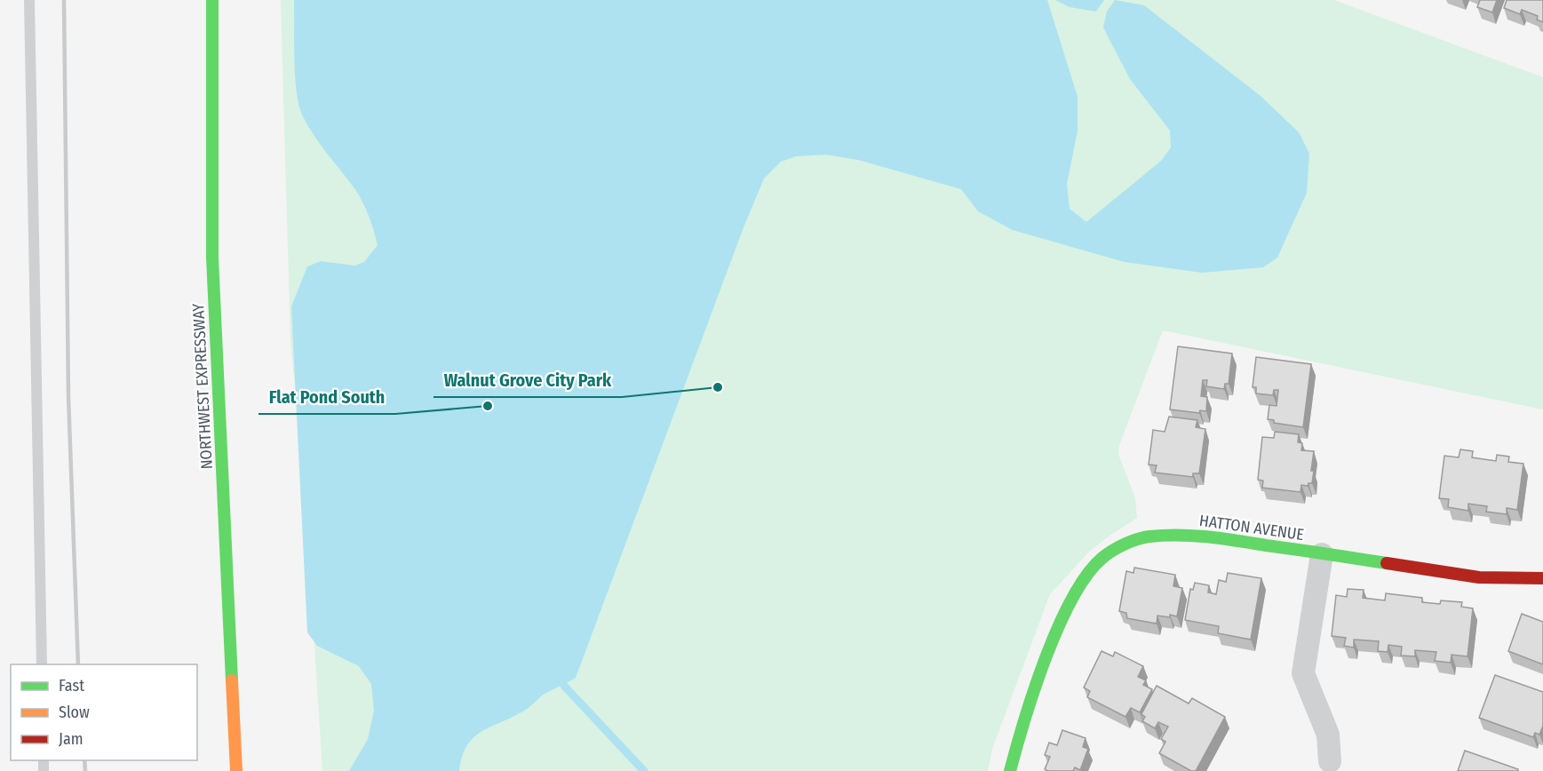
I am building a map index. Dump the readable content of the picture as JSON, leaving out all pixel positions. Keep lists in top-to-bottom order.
{
  "streets": {
    "main road": ["NORTHWEST EXPRESSWAY", "HATTON AVENUE"]
  },
  "places": ["Walnut Grove City Park", "Flat Pond South"],
  "legend": ["Fast", "Slow", "Jam"]
}
